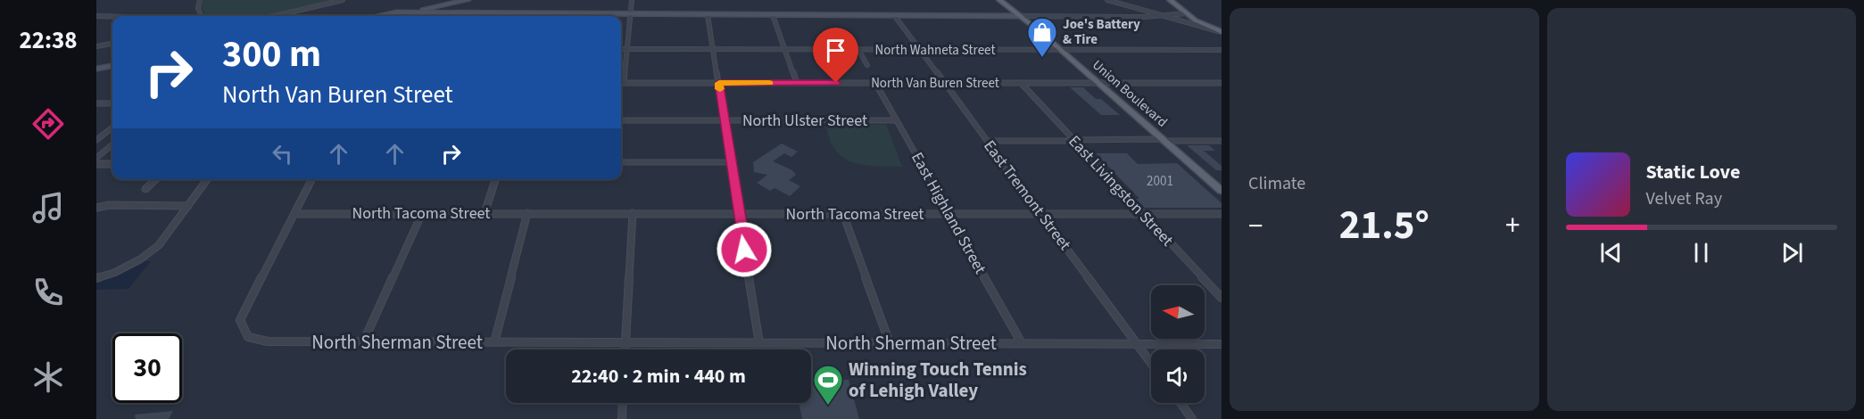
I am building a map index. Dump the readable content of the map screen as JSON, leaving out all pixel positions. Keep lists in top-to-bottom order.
{
  "streets": {
    "main road": ["Union Boulevard"],
    "street": [
      "North Wahneta Street",
      "North Van Buren Street",
      "North Ulster Street",
      "East Livingston Street",
      "East Tremont Street",
      "North Tacoma Street",
      "East Highland Street",
      "North Sherman Street"
    ]
  },
  "crossings": [
    ["North Wahneta Street", "Union Boulevard"],
    ["North Wahneta Street", "East Tremont Street"],
    ["North Van Buren Street", "Union Boulevard"],
    ["North Van Buren Street", "East Livingston Street"],
    ["North Van Buren Street", "East Tremont Street"],
    ["North Van Buren Street", "East Highland Street"],
    ["North Ulster Street", "East Highland Street"],
    ["East Livingston Street", "North Tacoma Street"],
    ["East Tremont Street", "North Tacoma Street"],
    ["East Tremont Street", "North Sherman Street"],
    ["North Tacoma Street", "East Highland Street"],
    ["North Tacoma Street", "North Sherman Street"],
    ["East Highland Street", "North Sherman Street"]
  ],
  "places": {
    "shop": ["Joe's Battery & Tire"],
    "sports": ["Winning Touch Tennis of Lehigh Valley"]
  },
  "house_numbers": ["2001"],
  "north": "left",
  "page": {
    "tabs": "22:38",
    "tile": "Climate",
    "turn": ["300 m", "North Van Buren Street"],
    "song": ["Static Love", "Velvet Ray"],
    "heat": ["−", "21.5°", "+"],
    "limit": "30",
    "trip": "22:40 · 2 min · 440 m"
  }
}
